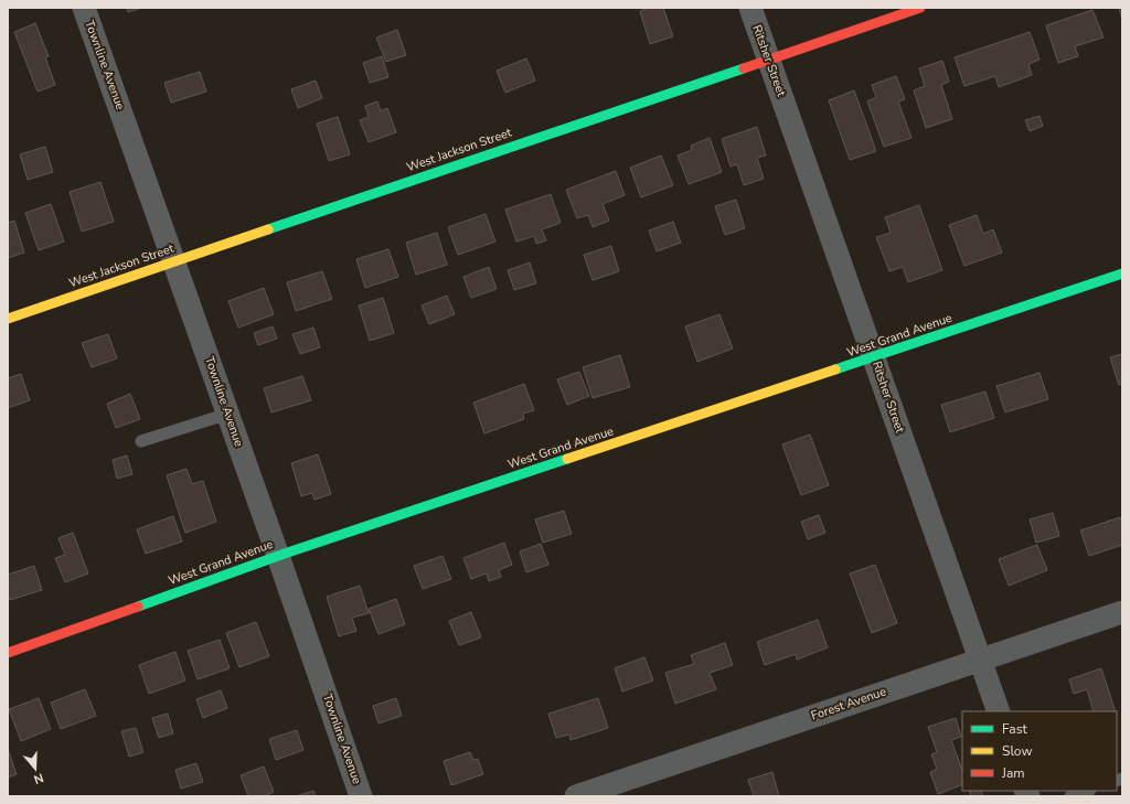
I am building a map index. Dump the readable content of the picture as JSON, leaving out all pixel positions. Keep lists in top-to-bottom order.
{
  "streets": {
    "street": [
      "Ritsher Street",
      "Townline Avenue",
      "West Jackson Street",
      "West Grand Avenue",
      "Forest Avenue"
    ]
  },
  "crossings": [
    ["Ritsher Street", "West Jackson Street"],
    ["Ritsher Street", "West Grand Avenue"],
    ["Ritsher Street", "Forest Avenue"],
    ["Townline Avenue", "West Jackson Street"],
    ["Townline Avenue", "West Grand Avenue"]
  ],
  "legend": ["Fast", "Slow", "Jam"],
  "north": "bottom"
}
